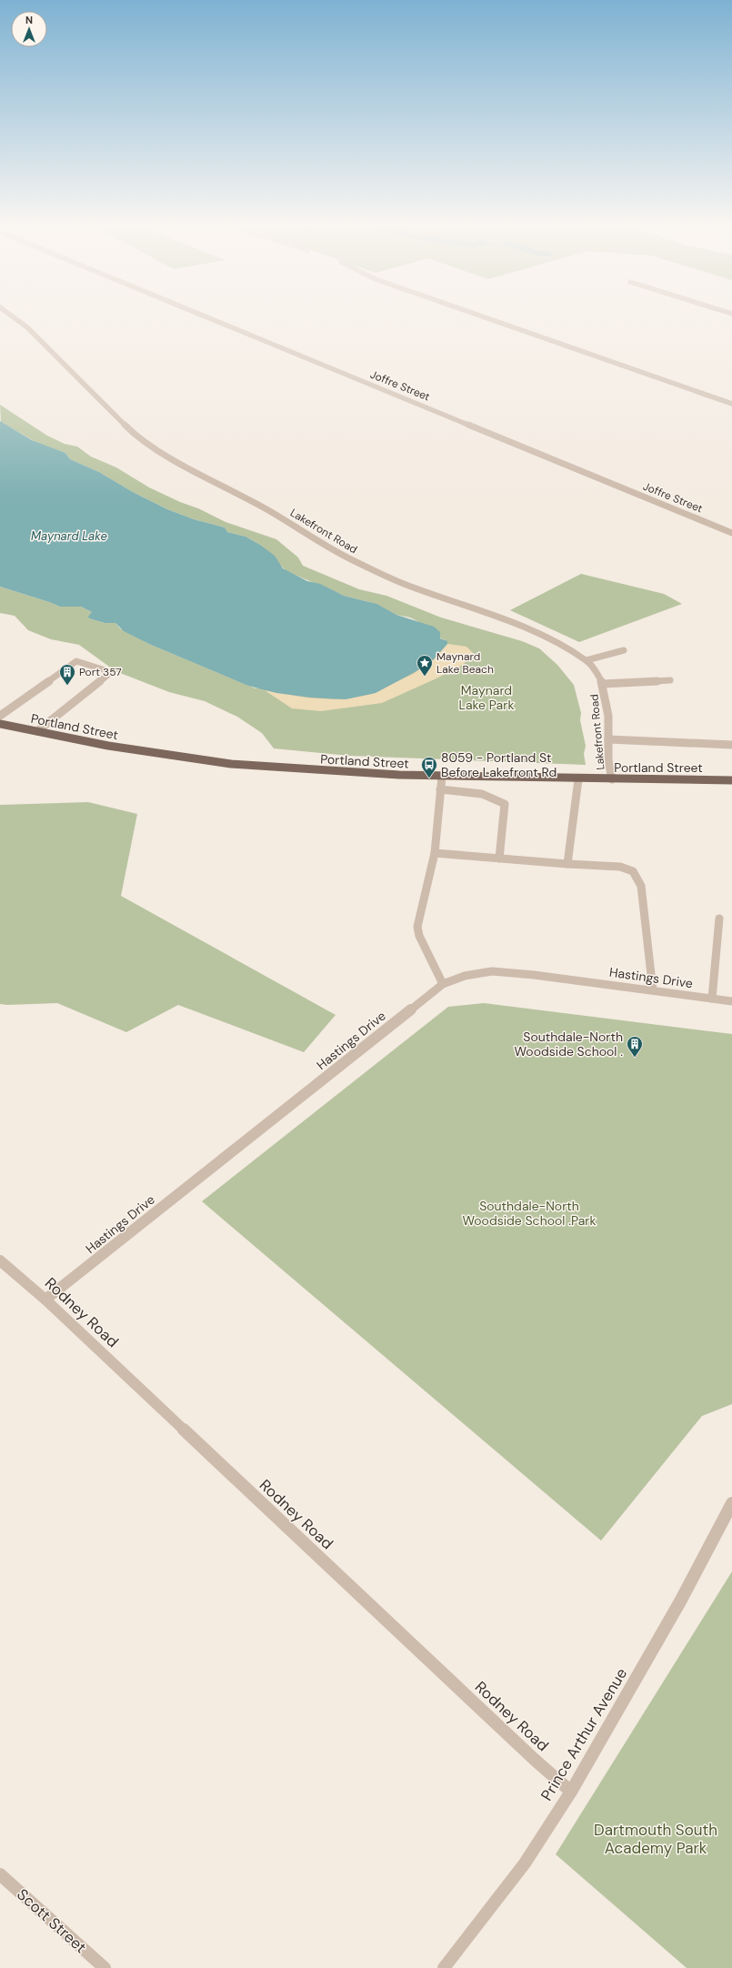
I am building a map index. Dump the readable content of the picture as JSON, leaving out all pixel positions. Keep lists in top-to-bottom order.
{
  "streets": {
    "main road": ["Portland Street"],
    "street": [
      "Joffre Street",
      "Lakefront Road",
      "Hastings Drive",
      "Rodney Road",
      "Prince Arthur Avenue",
      "Scott Street"
    ]
  },
  "crossings": [
    ["Lakefront Road", "Portland Street"],
    ["Hastings Drive", "Rodney Road"],
    ["Rodney Road", "Prince Arthur Avenue"]
  ],
  "water": ["Maynard Lake"],
  "parks": ["Maynard Lake Park", "Southdale-North Woodside School .Park", "Dartmouth South Academy Park"],
  "places": {
    "place": ["Maynard Lake Beach"],
    "building": ["Port 357", "Southdale-North Woodside School ."],
    "bus stop": ["8059 - Portland St Before Lakefront Rd"]
  },
  "north": "top"
}
